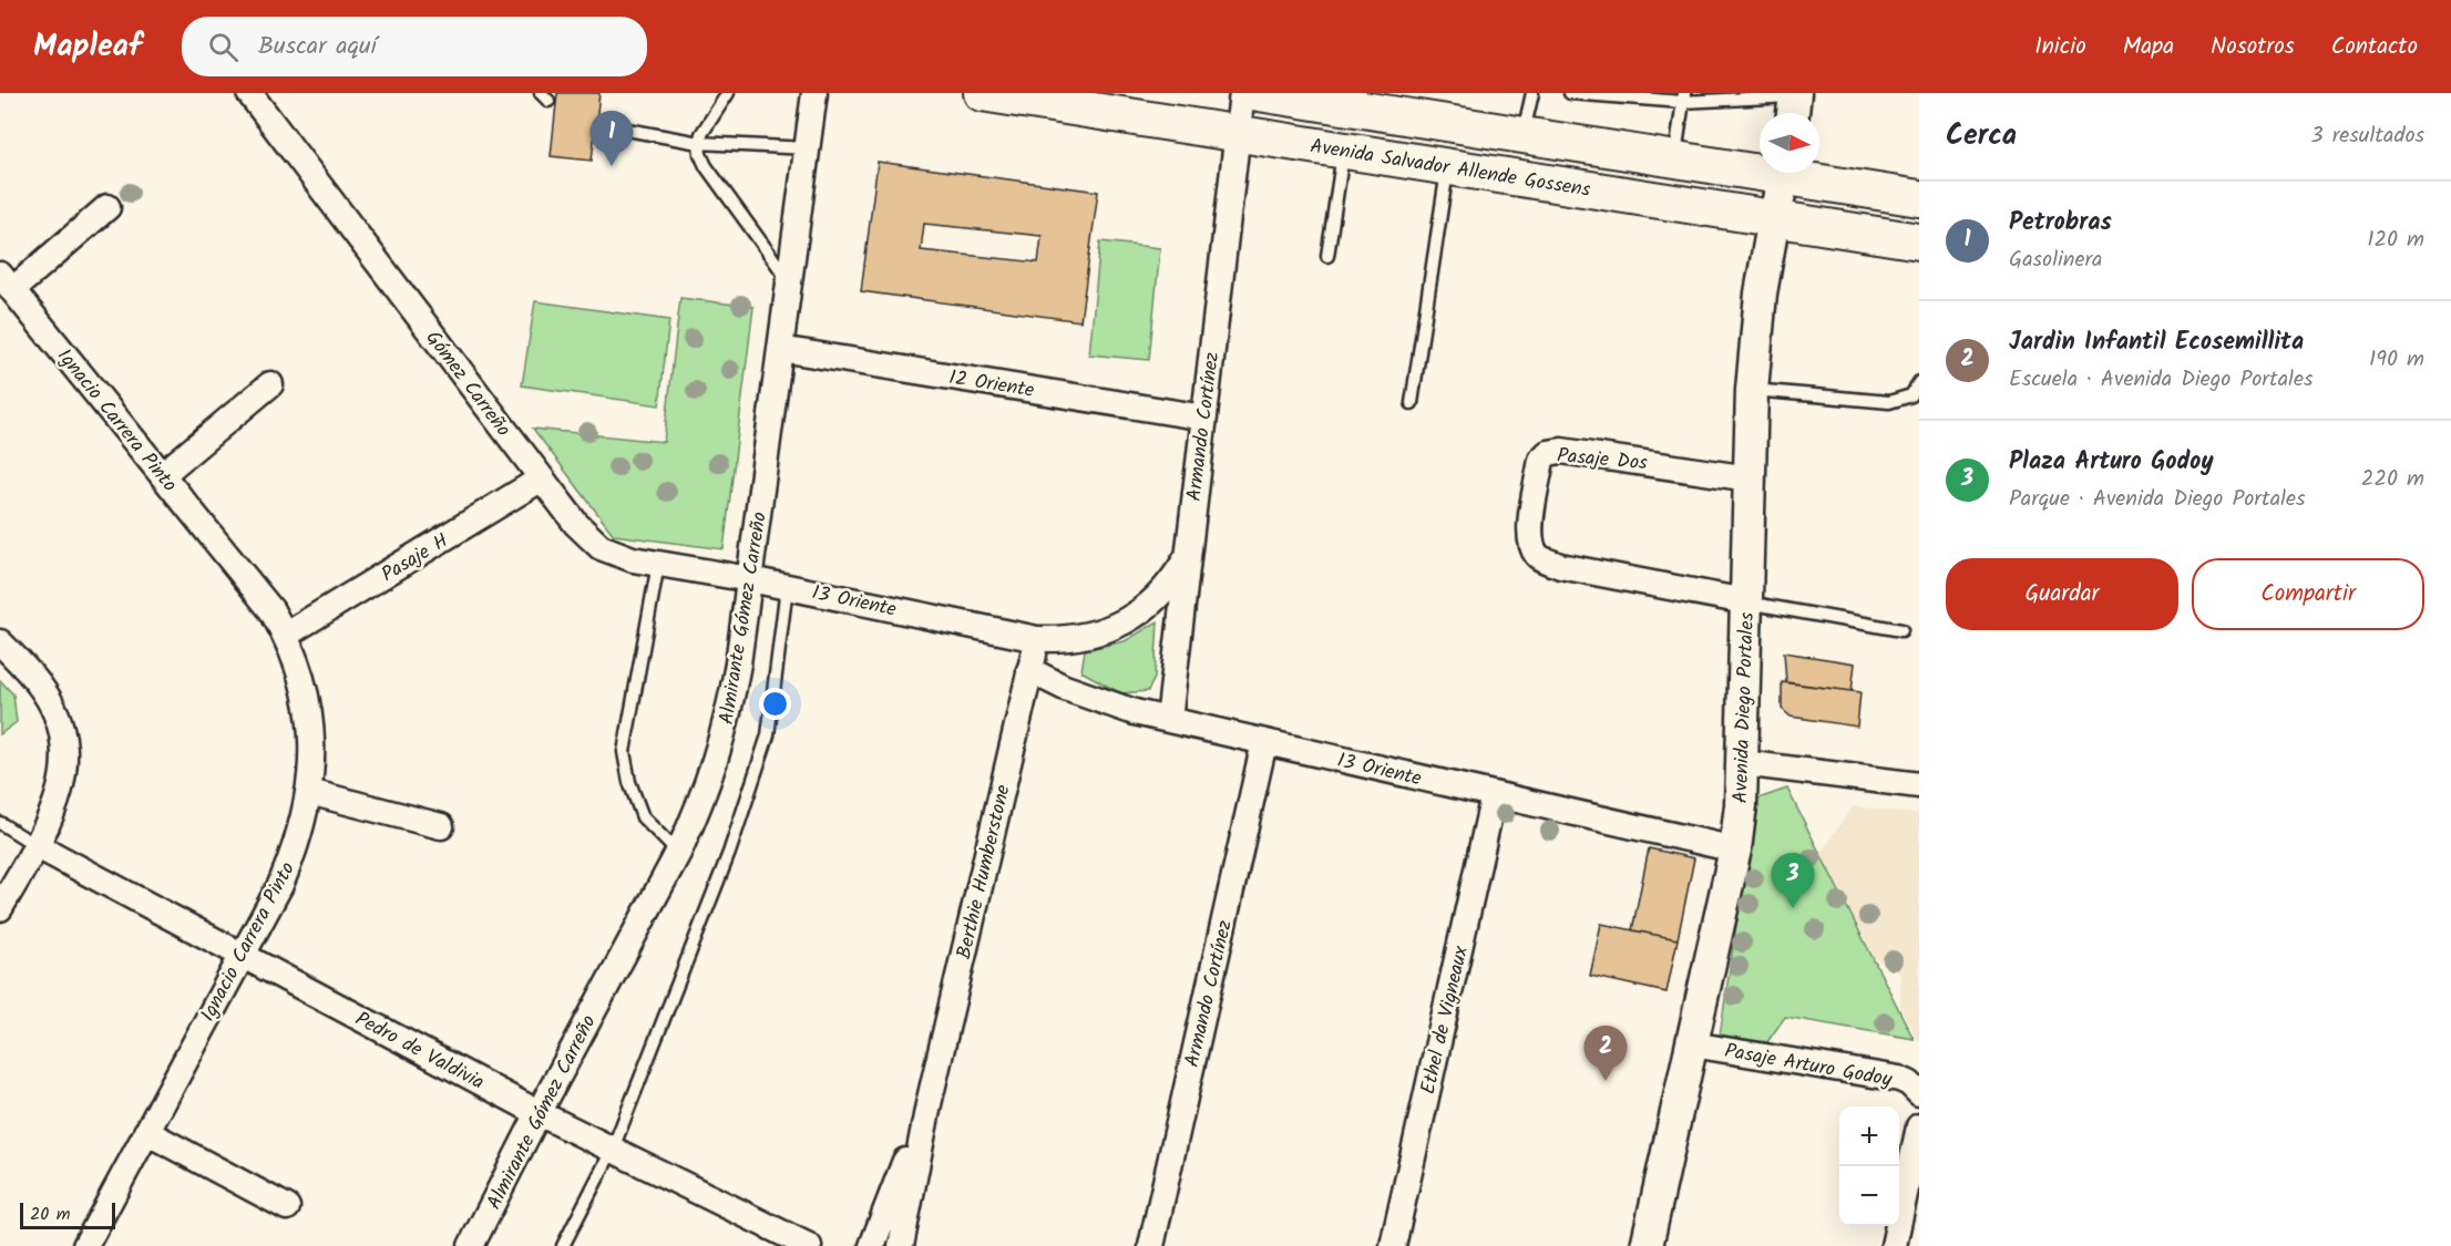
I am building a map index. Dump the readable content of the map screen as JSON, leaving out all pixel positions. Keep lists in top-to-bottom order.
{
  "streets": {
    "main road": ["Avenida Salvador Allende Gossens"],
    "street": [
      "Gómez Carreño",
      "12 Oriente",
      "Ignacio Carrera Pinto",
      "Armando Cortínez",
      "Pasaje Dos",
      "Pasaje H",
      "13 Oriente",
      "Almirante Gómez Carreño",
      "Avenida Diego Portales",
      "Berthie Humberstone",
      "Ethel de Vigneaux",
      "Pedro de Valdivia",
      "Pasaje Arturo Godoy"
    ]
  },
  "crossings": [
    ["Avenida Salvador Allende Gossens", "Armando Cortínez"],
    ["Avenida Salvador Allende Gossens", "Avenida Diego Portales"],
    ["Gómez Carreño", "Pasaje H"],
    ["Gómez Carreño", "13 Oriente"],
    ["Gómez Carreño", "Almirante Gómez Carreño"],
    ["12 Oriente", "Armando Cortínez"],
    ["12 Oriente", "Almirante Gómez Carreño"],
    ["Ignacio Carrera Pinto", "Pasaje H"],
    ["Ignacio Carrera Pinto", "Pedro de Valdivia"],
    ["Armando Cortínez", "13 Oriente"],
    ["Pasaje Dos", "Avenida Diego Portales"],
    ["13 Oriente", "Almirante Gómez Carreño"],
    ["13 Oriente", "Avenida Diego Portales"],
    ["13 Oriente", "Berthie Humberstone"],
    ["13 Oriente", "Ethel de Vigneaux"],
    ["Almirante Gómez Carreño", "Pedro de Valdivia"],
    ["Avenida Diego Portales", "Pasaje Arturo Godoy"]
  ],
  "scale_bar": "20 m",
  "north": "right",
  "page": {
    "header": "Mapleaf",
    "search": "Buscar aquí",
    "nav": [
      "Inicio",
      "Mapa",
      "Nosotros",
      "Contacto"
    ],
    "heading": ["Cerca", "3 resultados"],
    "pins": ["1", "3", "2"],
    "list": [
      {
        "mark": "1",
        "name": "Petrobras",
        "note": "Gasolinera",
        "value": "120 m"
      },
      {
        "mark": "2",
        "name": "Jardin Infantil Ecosemillita",
        "note": "Escuela · Avenida Diego Portales",
        "value": "190 m"
      },
      {
        "mark": "3",
        "name": "Plaza Arturo Godoy",
        "note": "Parque · Avenida Diego Portales",
        "value": "220 m"
      }
    ],
    "buttons": ["Guardar", "Compartir"],
    "map_buttons": ["+", "−"],
    "scale": "20 m"
  }
}
